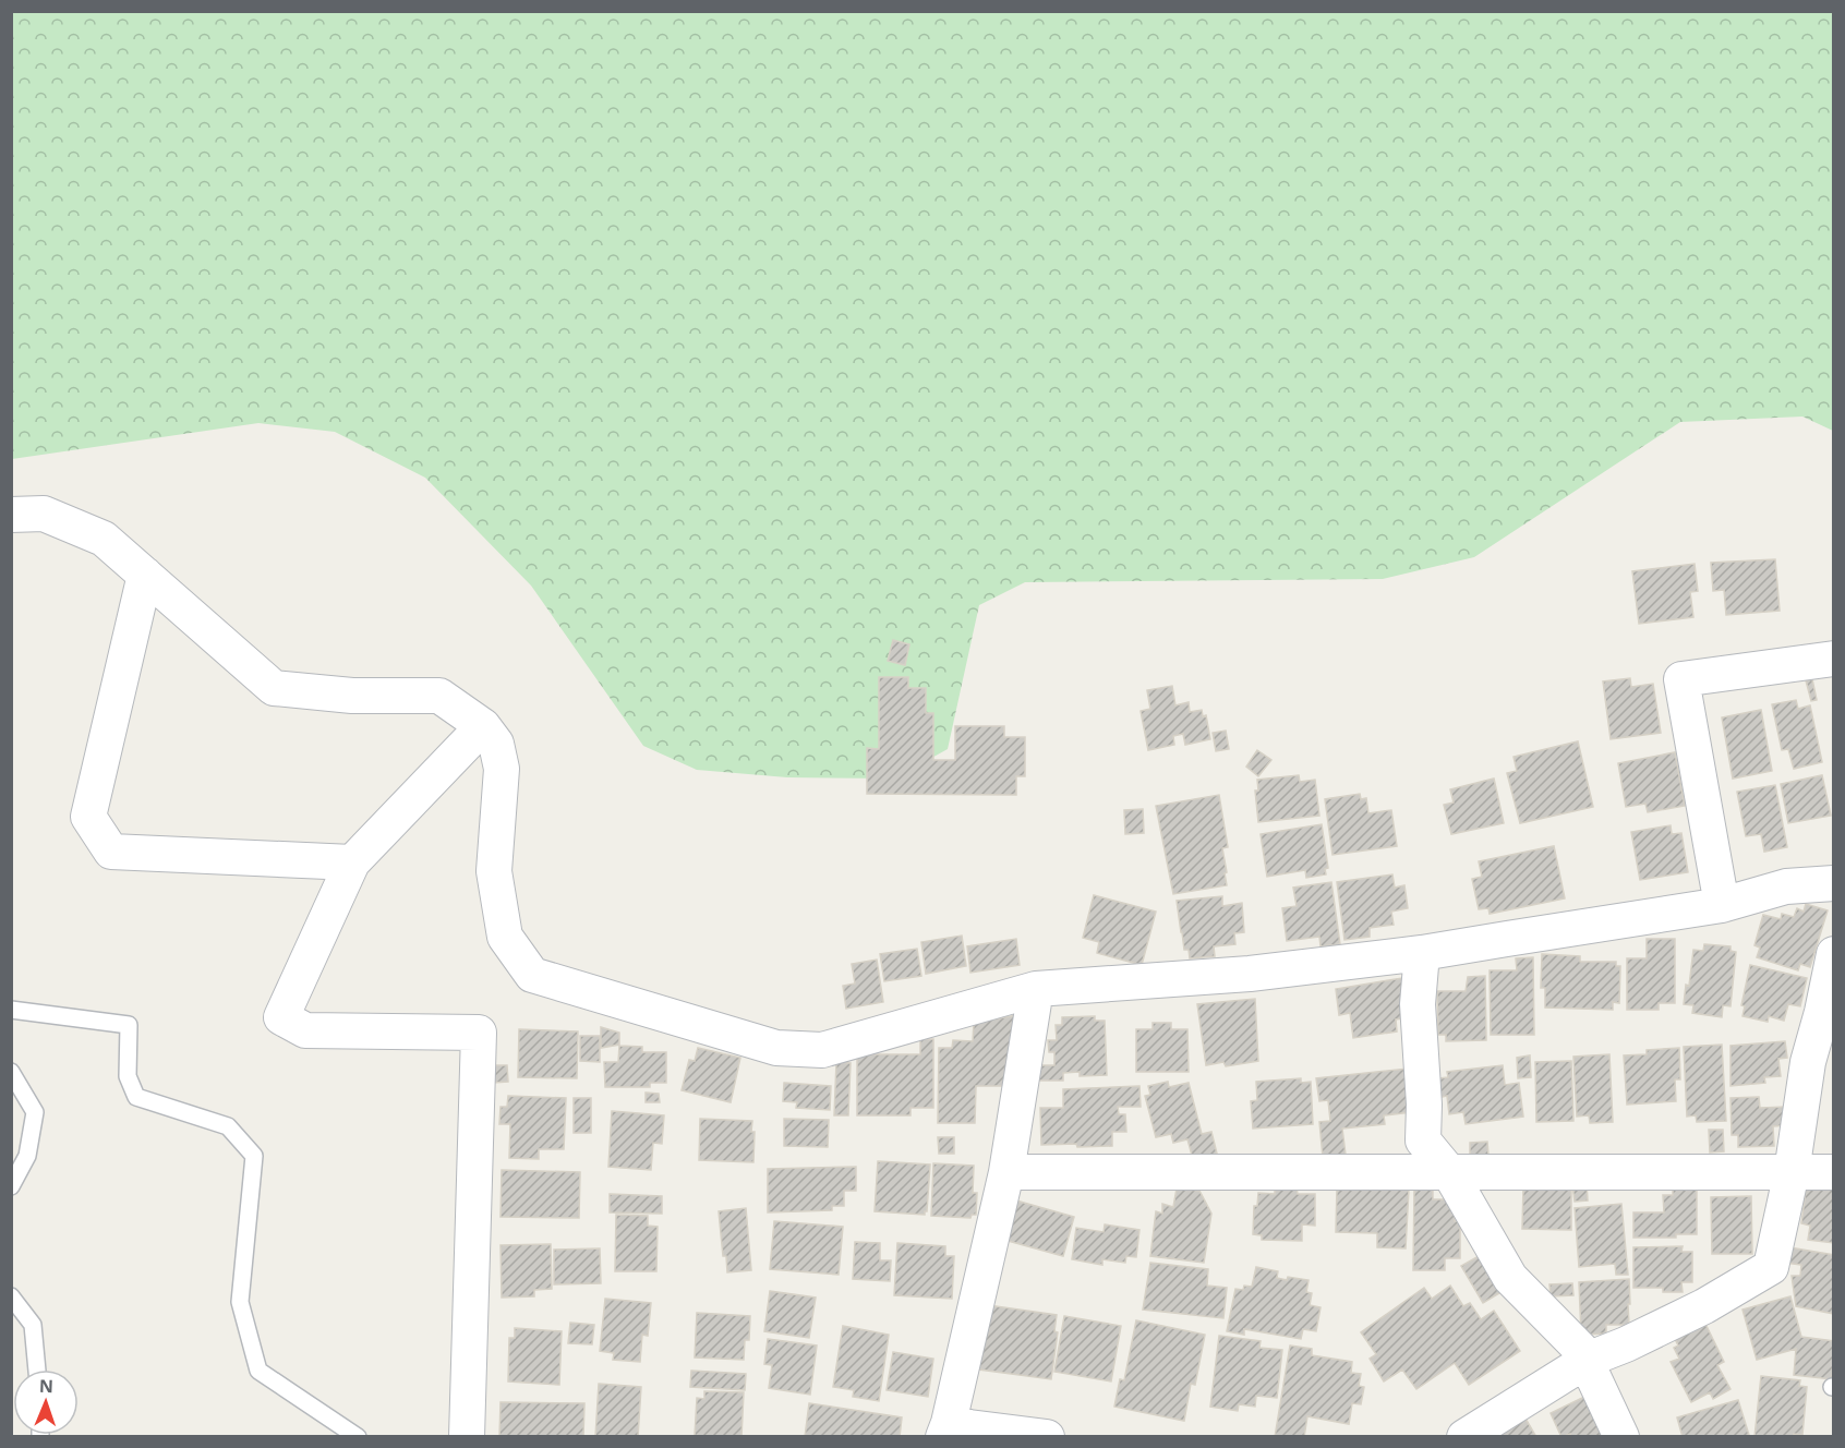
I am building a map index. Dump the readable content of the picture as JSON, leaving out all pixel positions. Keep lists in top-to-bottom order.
{
  "north": "top"
}
